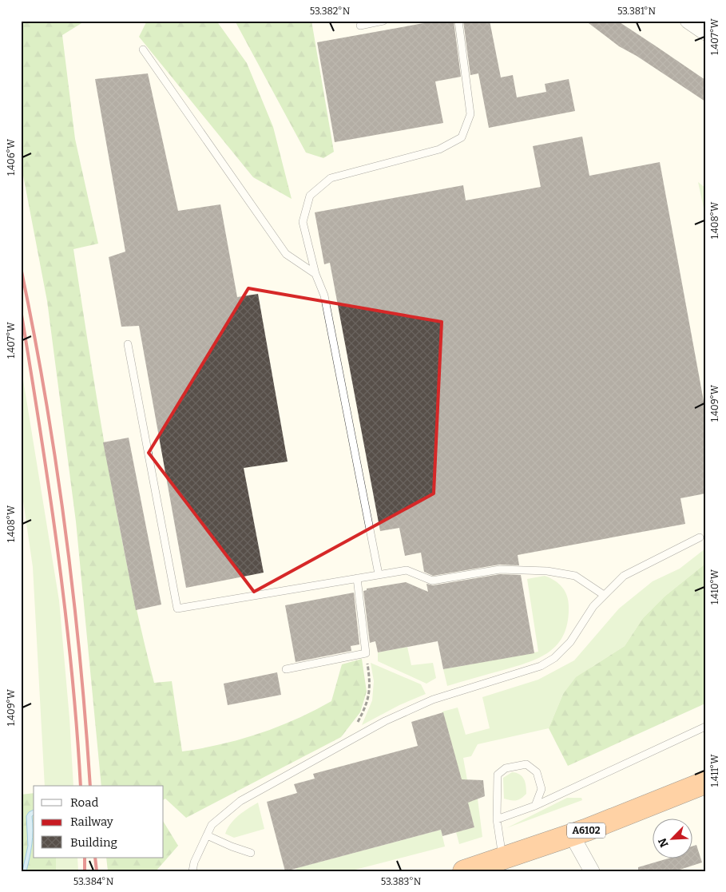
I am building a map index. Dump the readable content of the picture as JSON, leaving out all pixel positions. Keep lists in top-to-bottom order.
{
  "streets": {
    "highway": ["A6102"]
  },
  "legend": ["Road", "Railway", "Building"],
  "north": "bottom left",
  "coordinates": [
    "53.382°N",
    "53.381°N",
    "1.407°W",
    "1.406°W",
    "1.408°W",
    "1.409°W",
    "1.410°W",
    "1.411°W",
    "53.384°N",
    "53.383°N"
  ]
}
